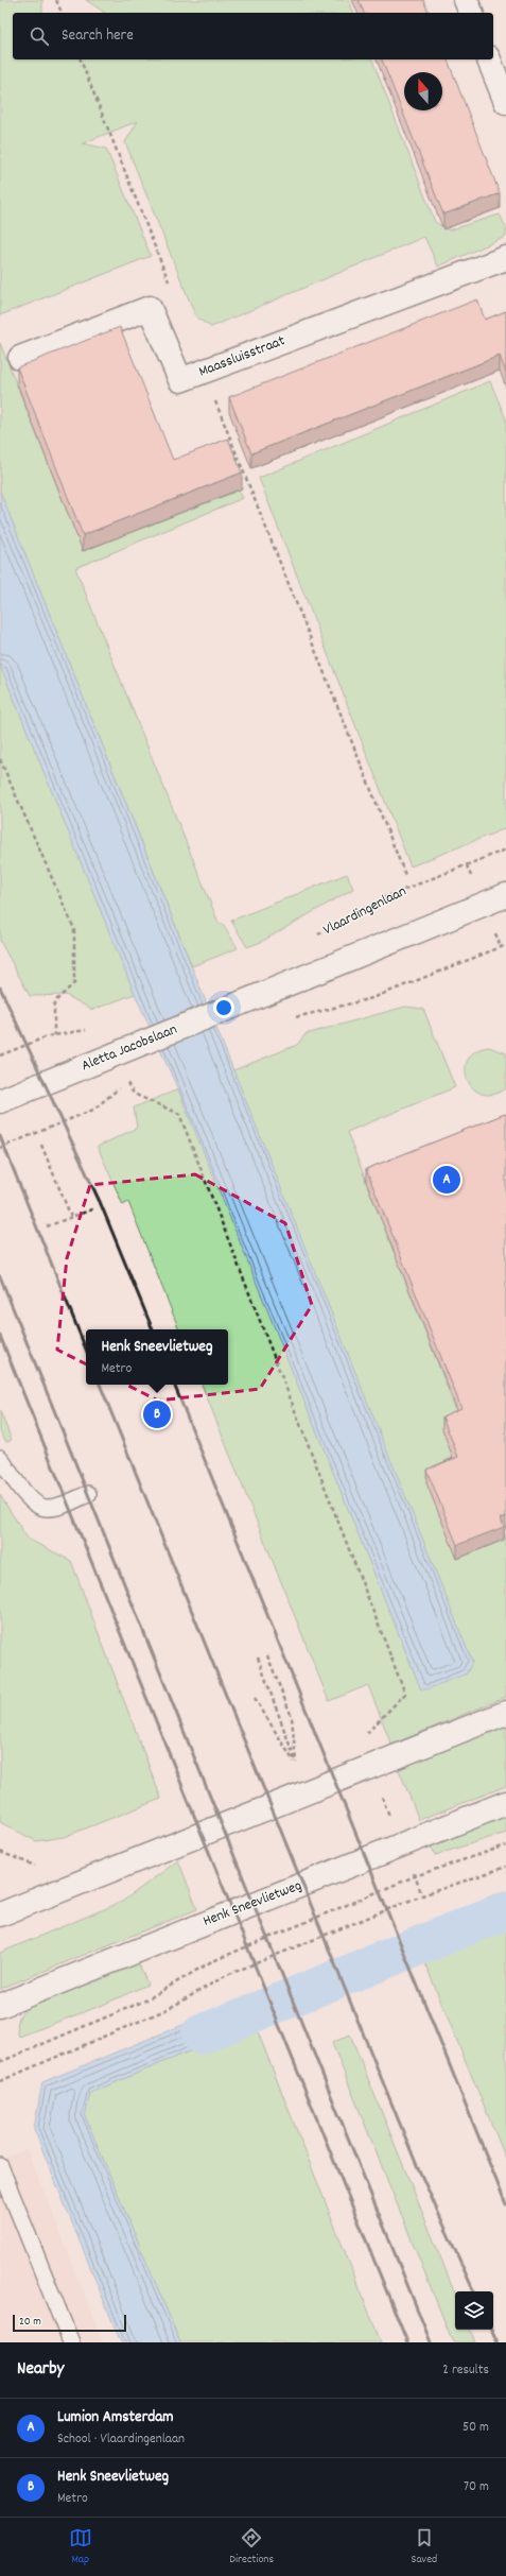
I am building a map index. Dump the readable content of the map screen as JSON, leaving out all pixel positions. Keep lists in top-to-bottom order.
{
  "streets": {
    "street": ["Maassluisstraat", "Aletta Jacobslaan", "Henk Sneevlietweg"],
    "path": ["Vlaardingenlaan"]
  },
  "scale_bar": "20 m",
  "north": "top",
  "page": {
    "search": "Search here",
    "pins": ["A", "B"],
    "popup": ["Henk Sneevlietweg", "Metro"],
    "scale": "20 m",
    "heading": ["Nearby", "2 results"],
    "list": [
      {
        "mark": "A",
        "name": "Lumion Amsterdam",
        "note": "School · Vlaardingenlaan",
        "value": "50 m"
      },
      {
        "mark": "B",
        "name": "Henk Sneevlietweg",
        "note": "Metro",
        "value": "70 m"
      }
    ],
    "nav": ["Map", "Directions", "Saved"]
  }
}
